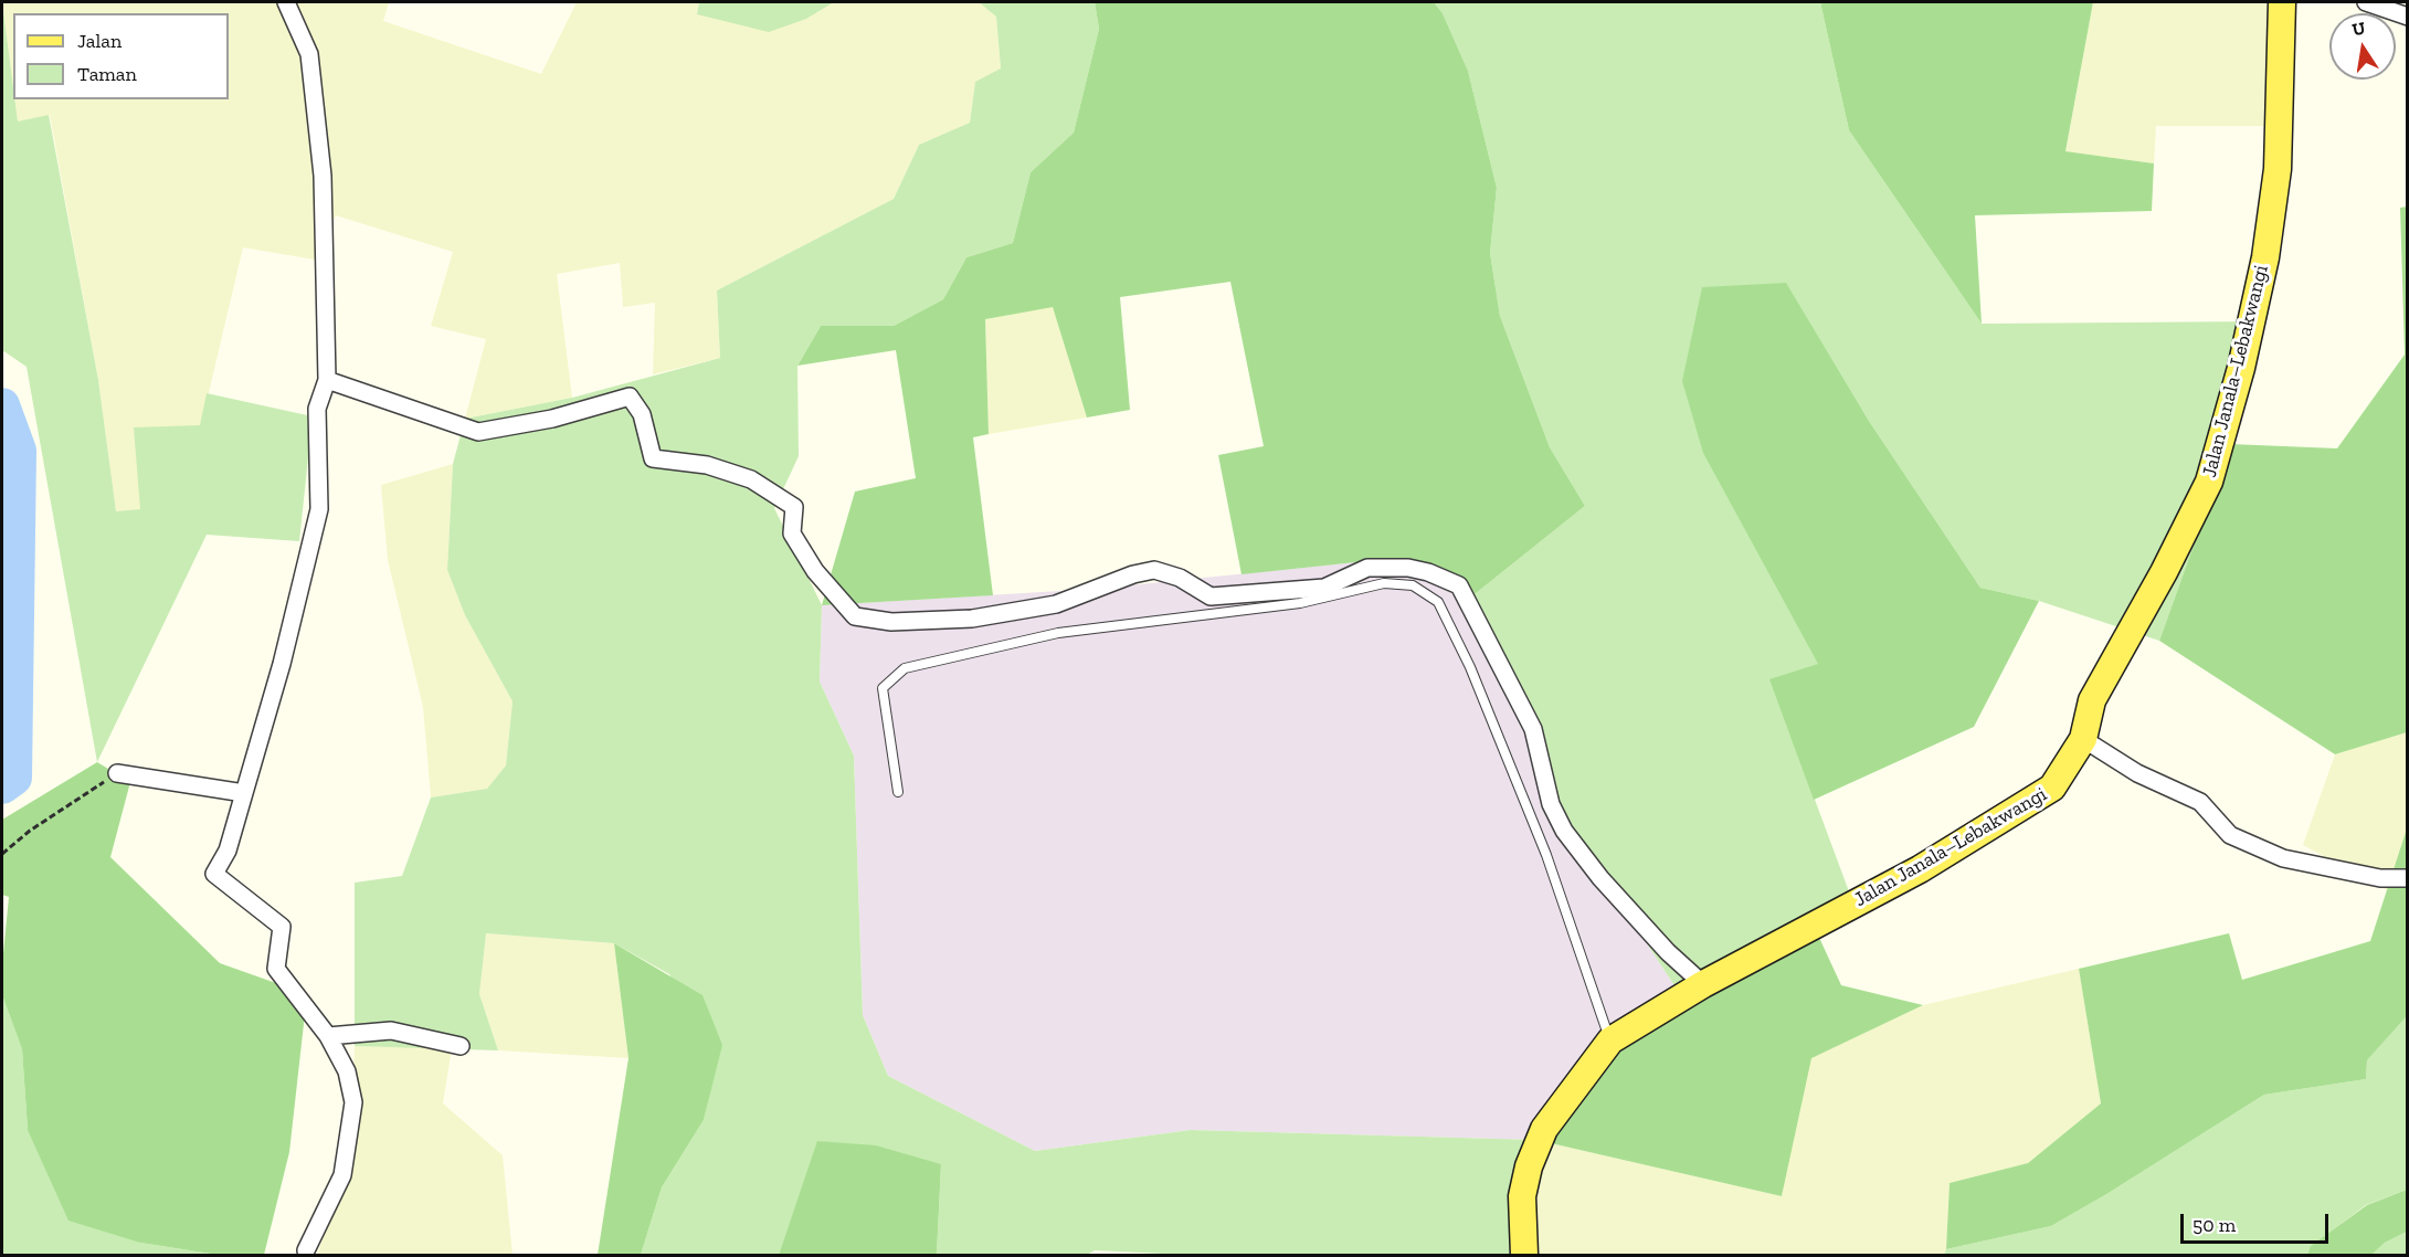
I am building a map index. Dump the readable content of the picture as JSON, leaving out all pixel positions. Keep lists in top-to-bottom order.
{
  "streets": {
    "main road": ["Jalan Janala–Lebakwangi"]
  },
  "legend": ["Jalan", "Taman"],
  "scale_bar": "50 m",
  "north": "top"
}
